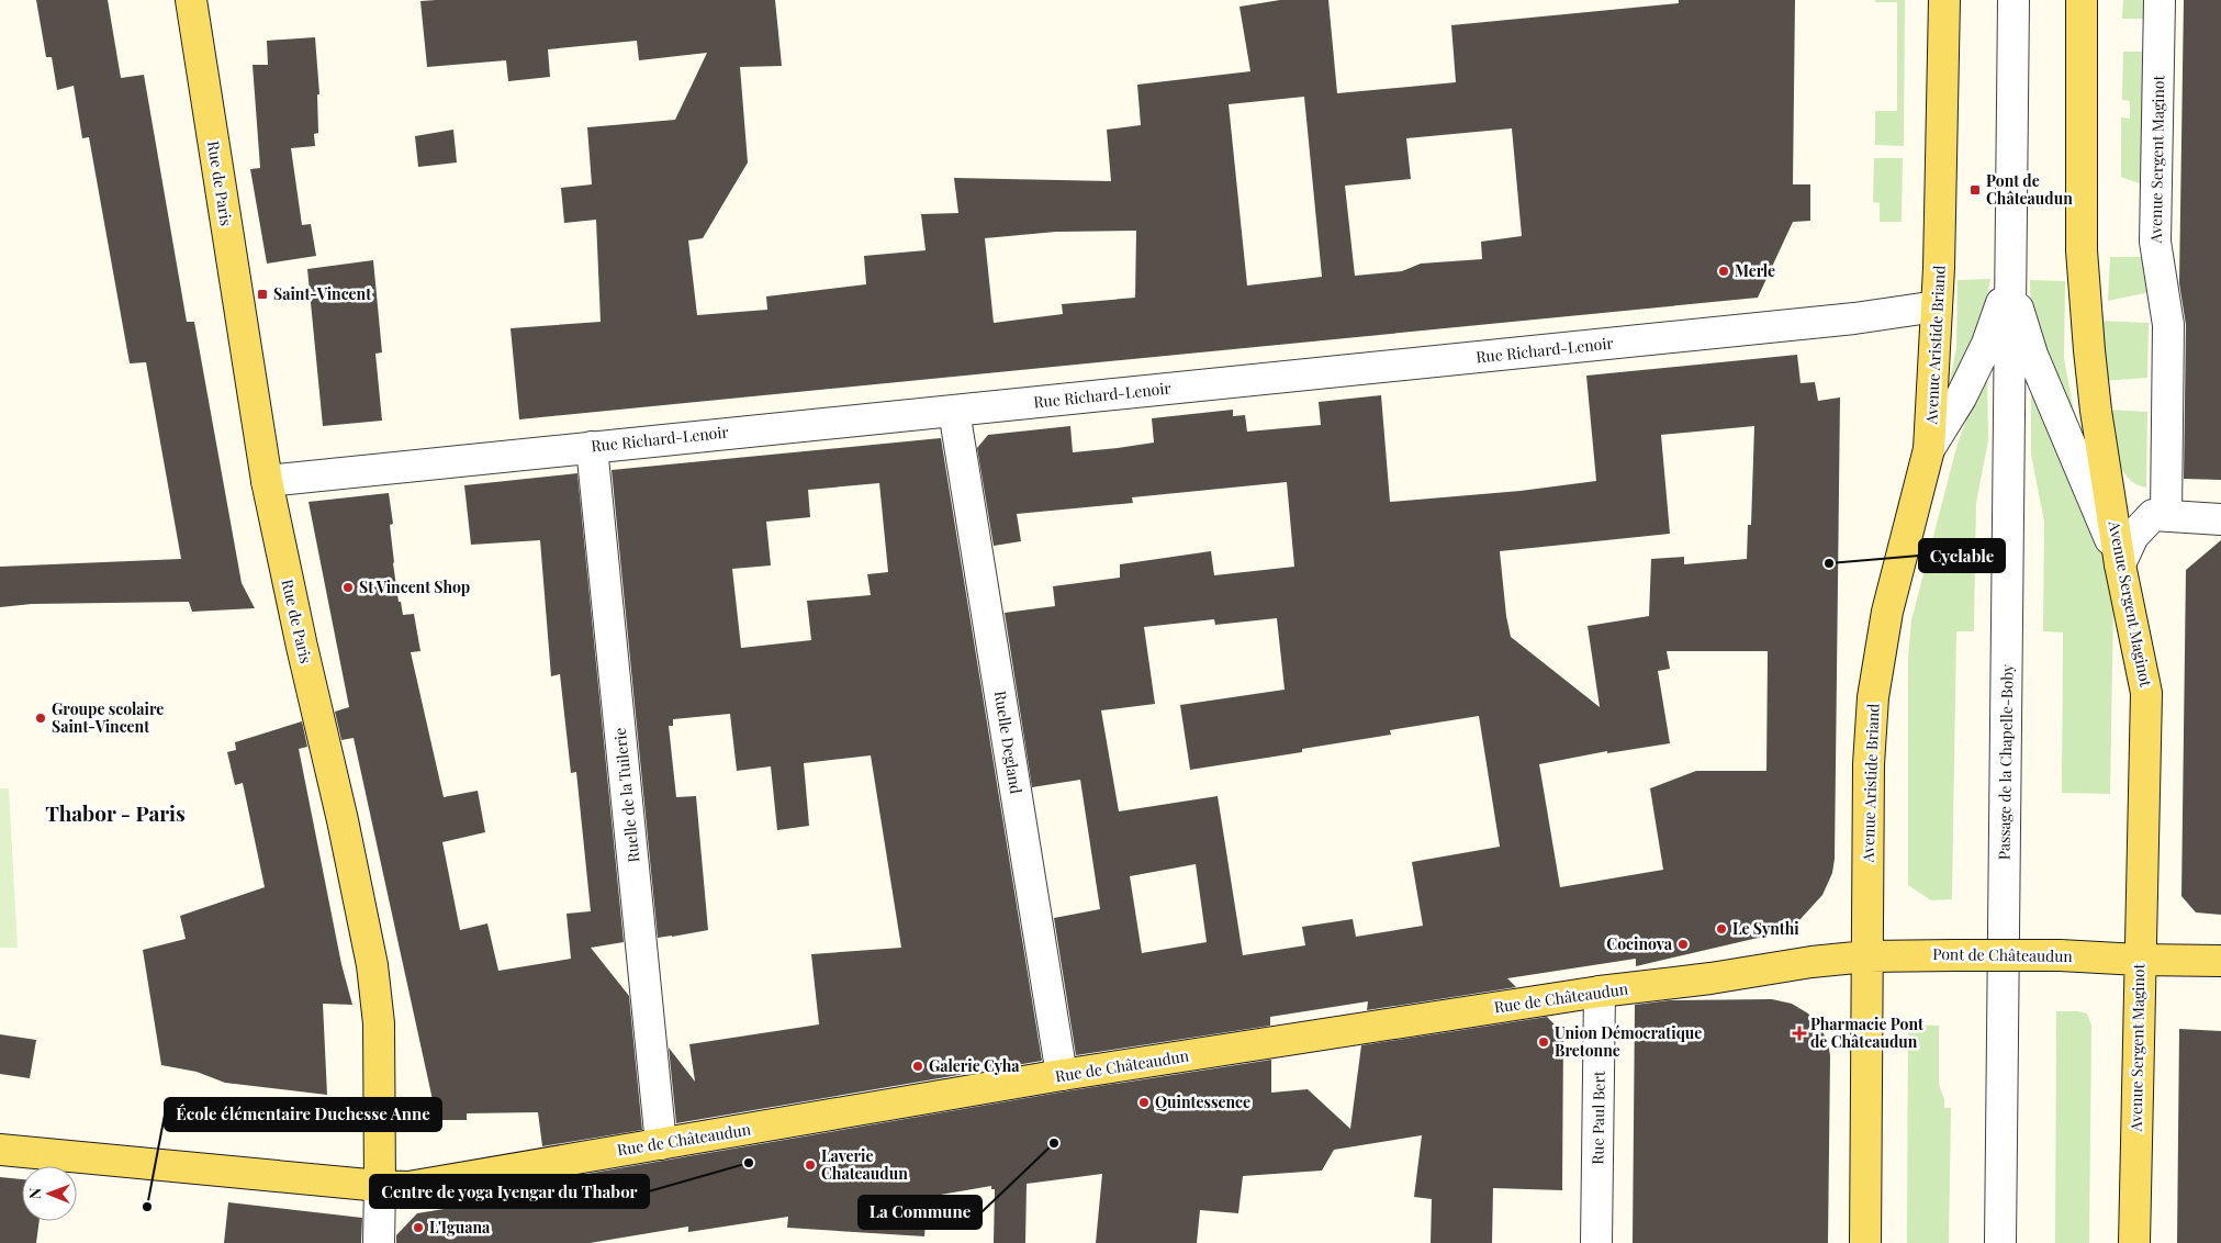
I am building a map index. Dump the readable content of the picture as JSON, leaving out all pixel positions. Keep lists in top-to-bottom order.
{
  "streets": {
    "main road": [
      "Avenue Sergent Maginot",
      "Rue de Paris",
      "Avenue Aristide Briand",
      "Pont de Châteaudun",
      "Rue de Châteaudun"
    ],
    "street": [
      "Rue Richard-Lenoir",
      "Ruelle Degland",
      "Passage de la Chapelle-Boby",
      "Ruelle de la Tuilerie",
      "Rue Paul Bert"
    ]
  },
  "crossings": [
    ["Avenue Sergent Maginot", "Passage de la Chapelle-Boby"],
    ["Avenue Sergent Maginot", "Pont de Châteaudun"],
    ["Rue de Paris", "Rue Richard-Lenoir"],
    ["Rue de Paris", "Rue de Châteaudun"],
    ["Avenue Aristide Briand", "Rue Richard-Lenoir"],
    ["Avenue Aristide Briand", "Passage de la Chapelle-Boby"],
    ["Avenue Aristide Briand", "Pont de Châteaudun"],
    ["Avenue Aristide Briand", "Rue de Châteaudun"],
    ["Rue Richard-Lenoir", "Ruelle Degland"],
    ["Rue Richard-Lenoir", "Ruelle de la Tuilerie"],
    ["Ruelle Degland", "Rue de Châteaudun"],
    ["Ruelle de la Tuilerie", "Rue de Châteaudun"],
    ["Pont de Châteaudun", "Rue de Châteaudun"],
    ["Rue de Châteaudun", "Rue Paul Bert"]
  ],
  "districts": ["Thabor - Paris"],
  "places": {
    "transit": ["Pont de Châteaudun", "Saint-Vincent"],
    "other": [
      "Merle",
      "Cyclable",
      "St Vincent Shop",
      "Groupe scolaire Saint-Vincent",
      "Le Synthi",
      "Cocinova",
      "Union Démocratique Bretonne",
      "Galerie Cyha",
      "Quintessence",
      "La Commune",
      "Centre de yoga Iyengar du Thabor",
      "Laverie Chateaudun",
      "École élémentaire Duchesse Anne",
      "L'Iguana"
    ],
    "health": ["Pharmacie Pont de Châteaudun"]
  },
  "north": "left"
}
